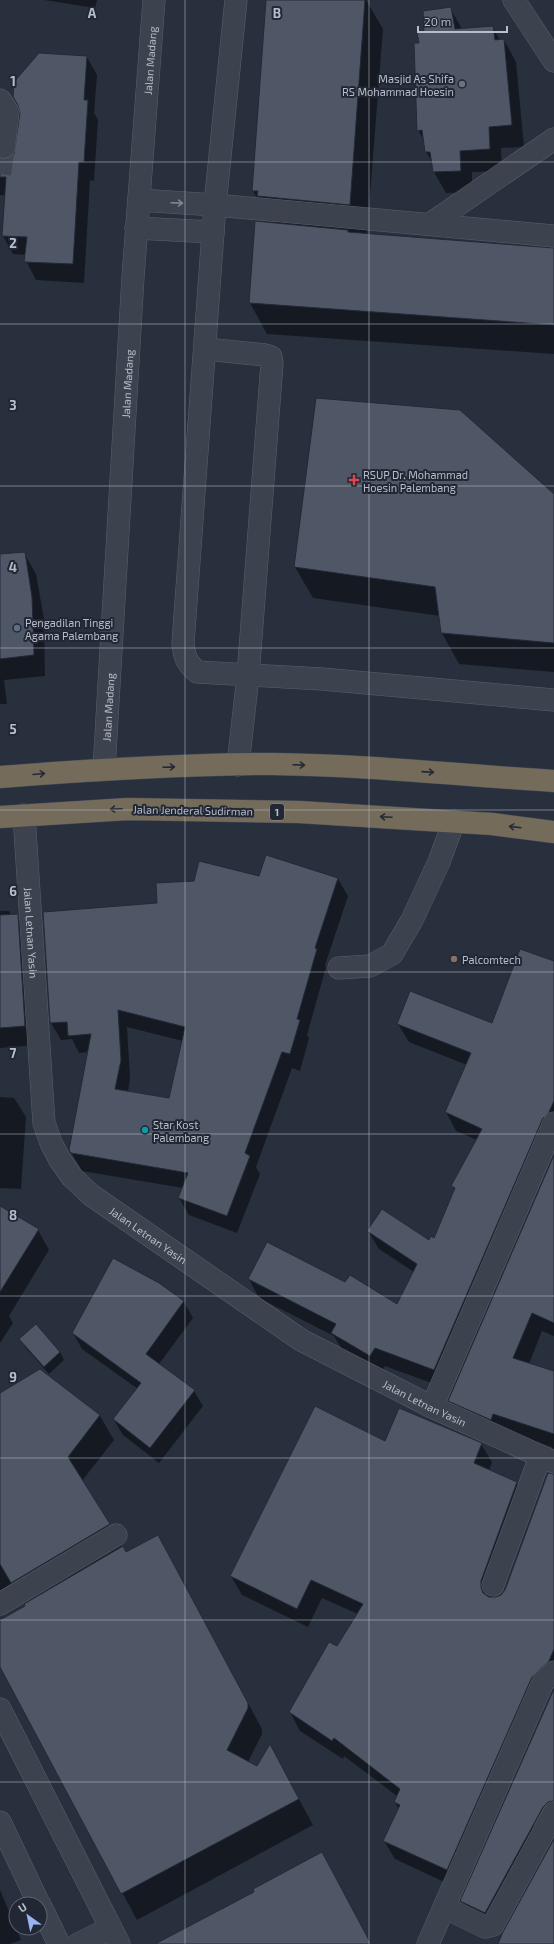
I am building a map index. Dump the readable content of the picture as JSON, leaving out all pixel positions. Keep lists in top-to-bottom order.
{
  "streets": {
    "highway": ["Jalan Jenderal Sudirman", "1"],
    "street": ["Jalan Madang", "Jalan Letnan Yasin"]
  },
  "crossings": [
    ["Jalan Jenderal Sudirman", "Jalan Letnan Yasin"]
  ],
  "places": {
    "other": [
      "Masjid As Shifa RS Mohammad Hoesin",
      "Pengadilan Tinggi Agama Palembang",
      "Palcomtech",
      "Star Kost Palembang"
    ],
    "health": ["RSUP Dr. Mohammad Hoesin Palembang"]
  },
  "scale_bar": "20 m",
  "north": "top left",
  "grid": {
    "columns": ["A", "B"],
    "rows": [
      "1",
      "2",
      "3",
      "4",
      "5",
      "6",
      "7",
      "8",
      "9"
    ]
  }
}
